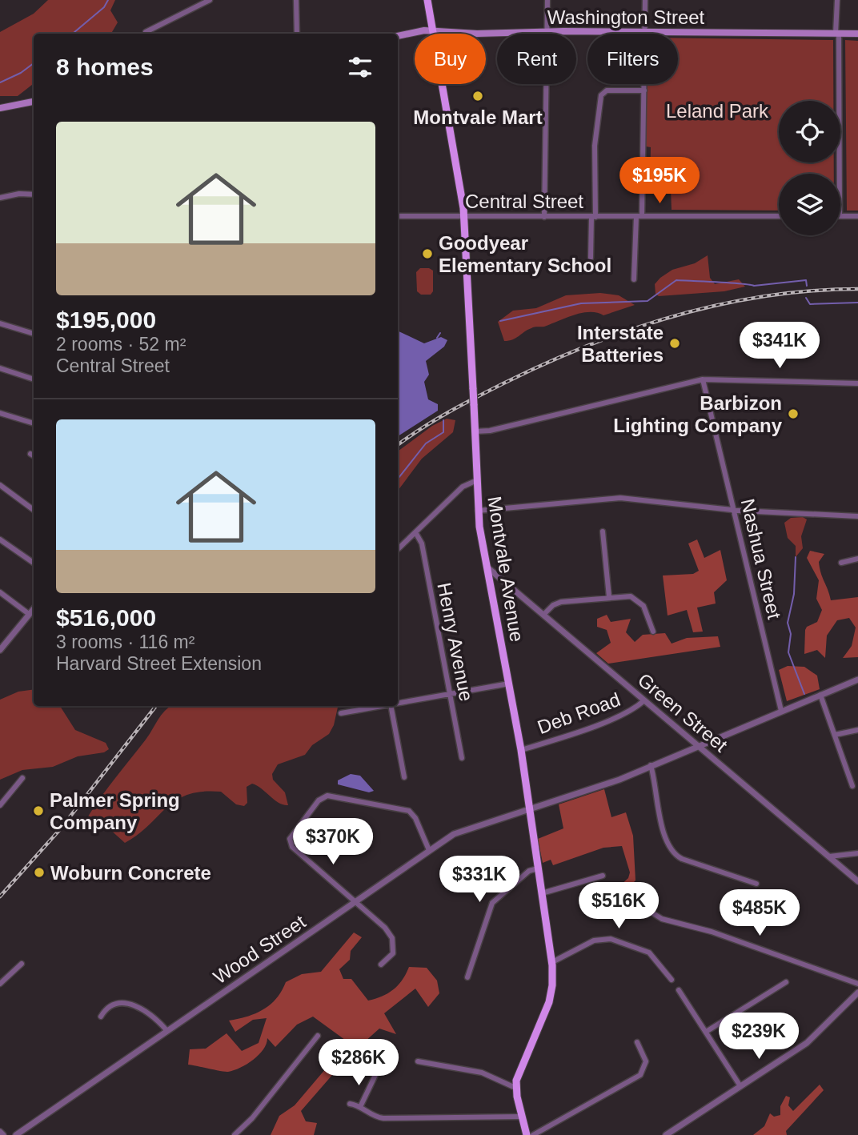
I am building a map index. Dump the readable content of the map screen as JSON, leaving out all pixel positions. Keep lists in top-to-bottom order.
{
  "streets": {
    "main road": ["Washington Street", "Montvale Avenue"],
    "street": [
      "Central Street",
      "Nashua Street",
      "Henry Avenue",
      "Green Street",
      "Deb Road",
      "Wood Street"
    ]
  },
  "crossings": [
    ["Washington Street", "Montvale Avenue"],
    ["Central Street", "Montvale Avenue"],
    ["Montvale Avenue", "Green Street"],
    ["Montvale Avenue", "Deb Road"],
    ["Montvale Avenue", "Wood Street"],
    ["Green Street", "Deb Road"]
  ],
  "parks": ["Leland Park"],
  "places": [
    "Montvale Mart",
    "Goodyear Elementary School",
    "Interstate Batteries",
    "Barbizon Lighting Company",
    "Palmer Spring Company",
    "Woburn Concrete"
  ],
  "page": {
    "chip": ["Buy", "Rent", "Filters"],
    "heading": "8 homes",
    "list": [
      {
        "name": "$195,000",
        "note": "2 rooms · 52 m² · Central Street"
      },
      {
        "name": "$516,000",
        "note": "3 rooms · 116 m² · Harvard Street Extension"
      }
    ],
    "price": [
      "$195K",
      "$341K",
      "$370K",
      "$331K",
      "$516K",
      "$485K",
      "$239K",
      "$286K"
    ]
  }
}
